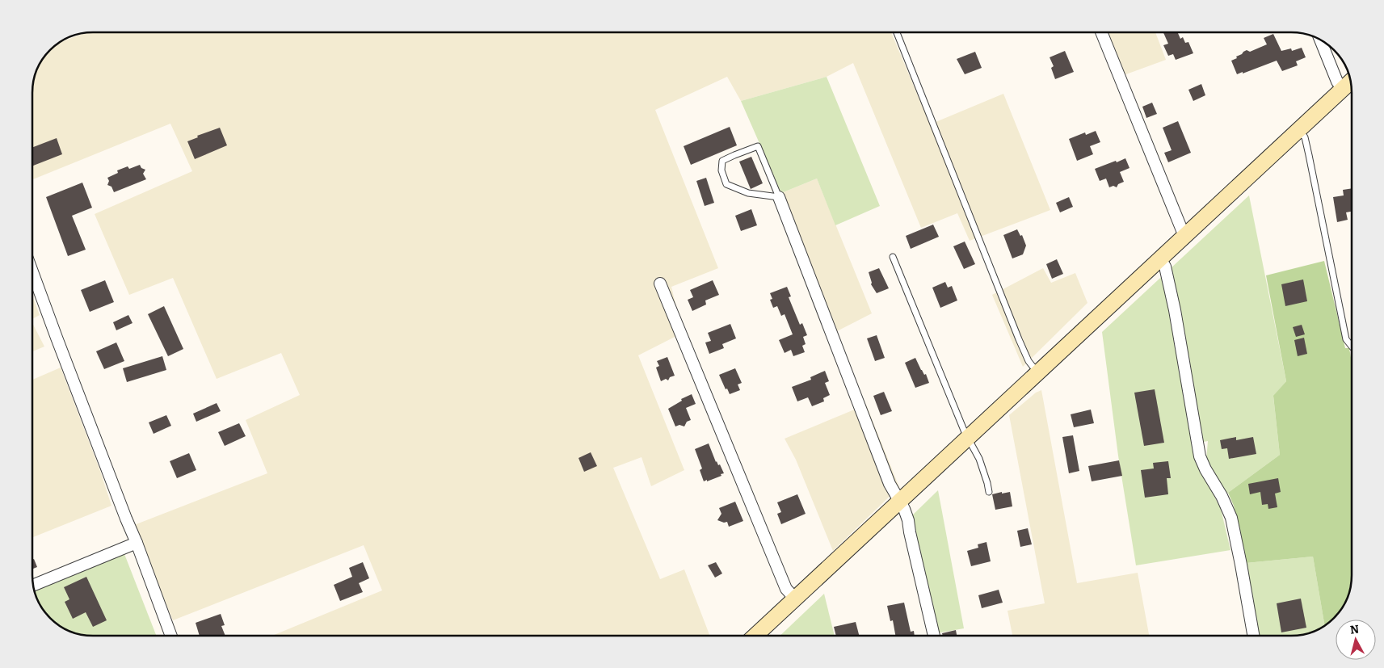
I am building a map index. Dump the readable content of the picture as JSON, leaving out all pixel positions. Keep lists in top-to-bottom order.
{
  "north": "top"
}
